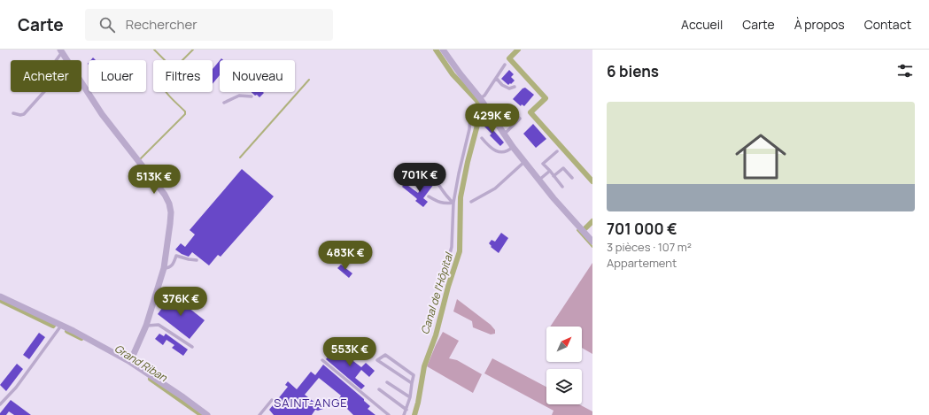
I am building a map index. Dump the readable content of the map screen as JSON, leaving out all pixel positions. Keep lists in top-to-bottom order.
{
  "districts": ["SAINT-ANGE"],
  "water": ["Canal de l'Hôpital", "Grand Riban"],
  "north": "top right",
  "page": {
    "header": "Carte",
    "search": "Rechercher",
    "nav": [
      "Accueil",
      "Carte",
      "À propos",
      "Contact"
    ],
    "heading": "6 biens",
    "chip": [
      "Acheter",
      "Louer",
      "Filtres",
      "Nouveau"
    ],
    "list": [
      {
        "name": "701 000 €",
        "note": "3 pièces · 107 m² · Appartement"
      }
    ],
    "price": [
      "429K €",
      "701K €",
      "513K €",
      "483K €",
      "376K €",
      "553K €"
    ]
  }
}
